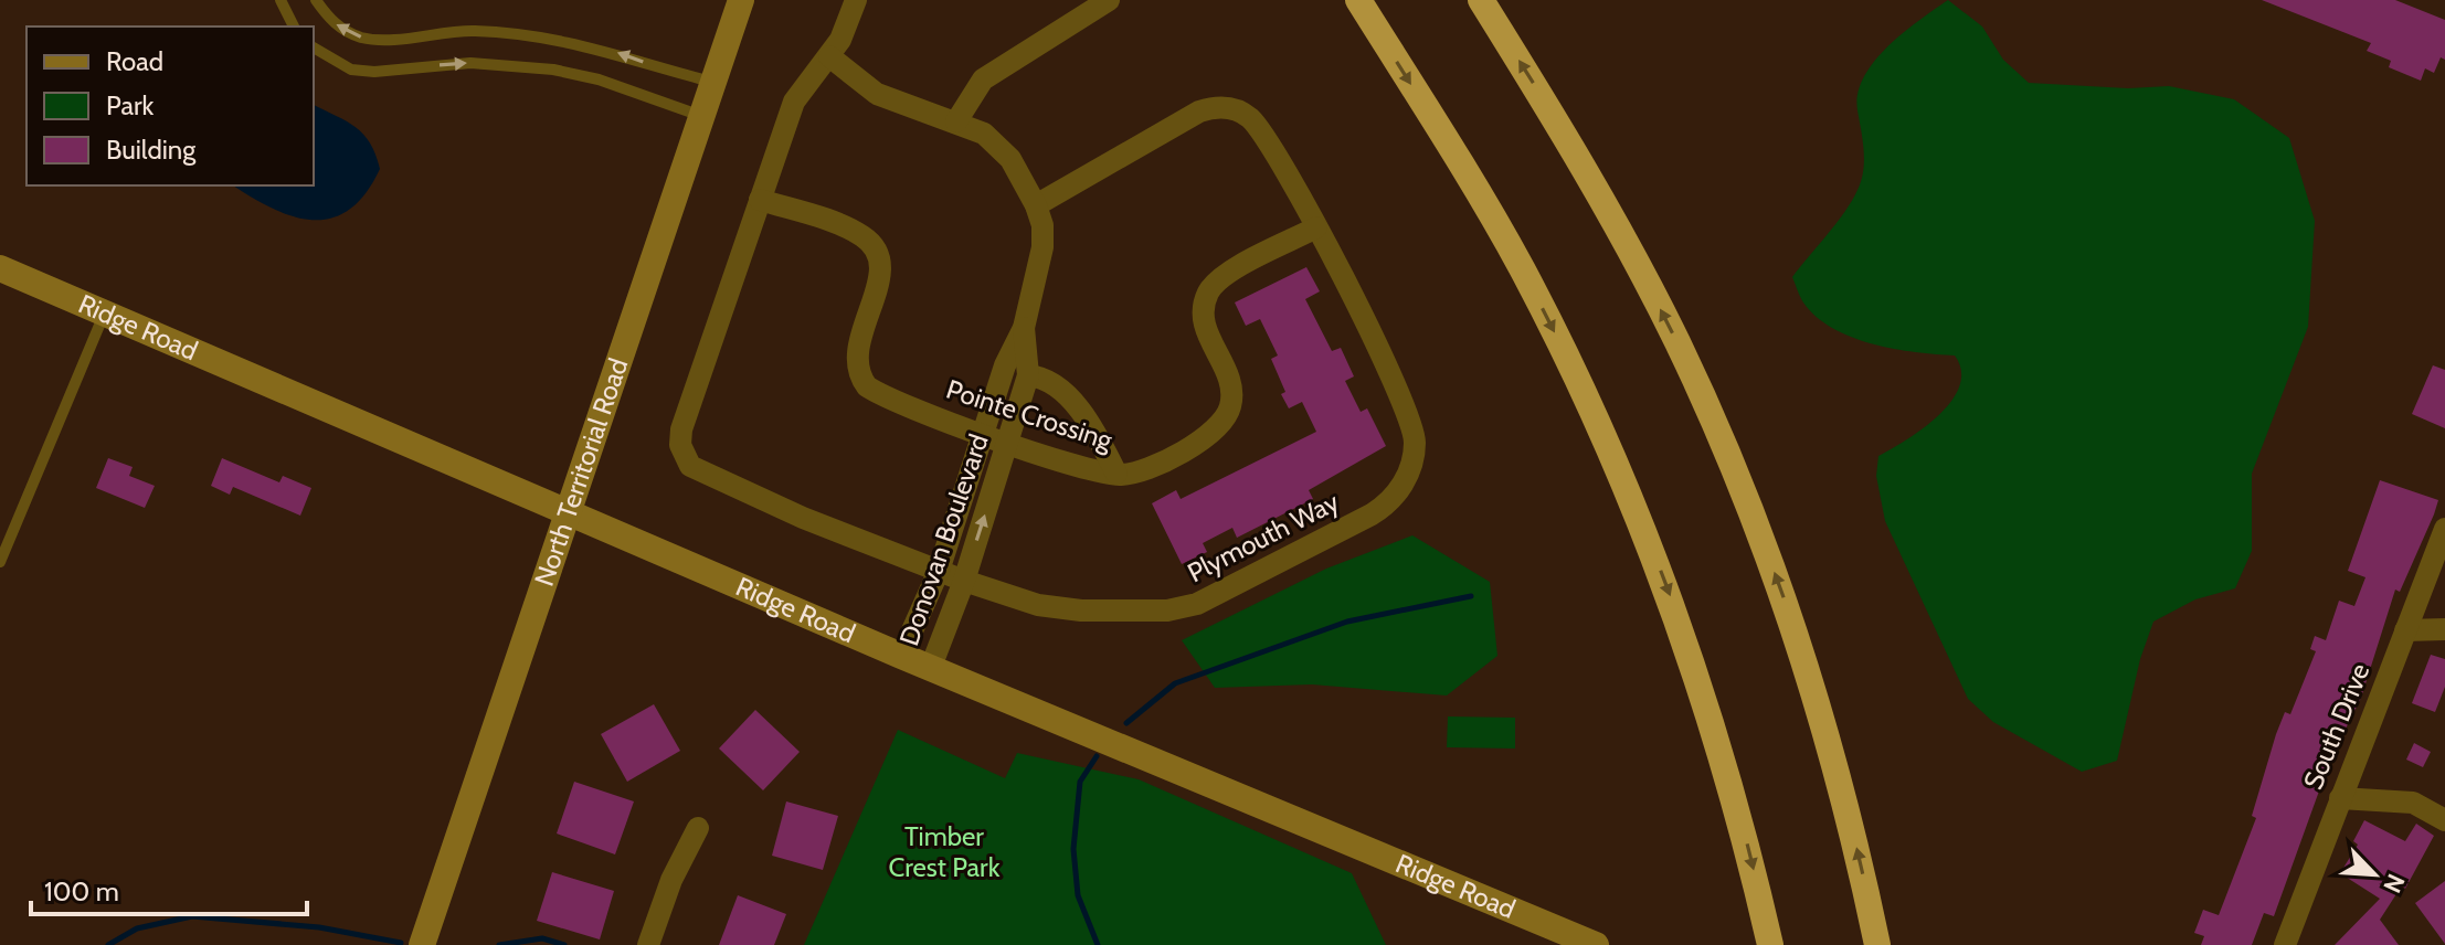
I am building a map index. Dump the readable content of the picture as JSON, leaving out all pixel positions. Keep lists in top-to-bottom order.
{
  "streets": {
    "street": [
      "Ridge Road",
      "Pointe Crossing",
      "North Territorial Road",
      "Plymouth Way",
      "Donovan Boulevard",
      "South Drive"
    ]
  },
  "crossings": [
    ["Ridge Road", "North Territorial Road"],
    ["Ridge Road", "Donovan Boulevard"],
    ["Pointe Crossing", "Plymouth Way"],
    ["Pointe Crossing", "Donovan Boulevard"],
    ["Plymouth Way", "Donovan Boulevard"]
  ],
  "parks": ["Timber Crest Park"],
  "legend": ["Road", "Park", "Building"],
  "scale_bar": "100 m",
  "north": "bottom right"
}
